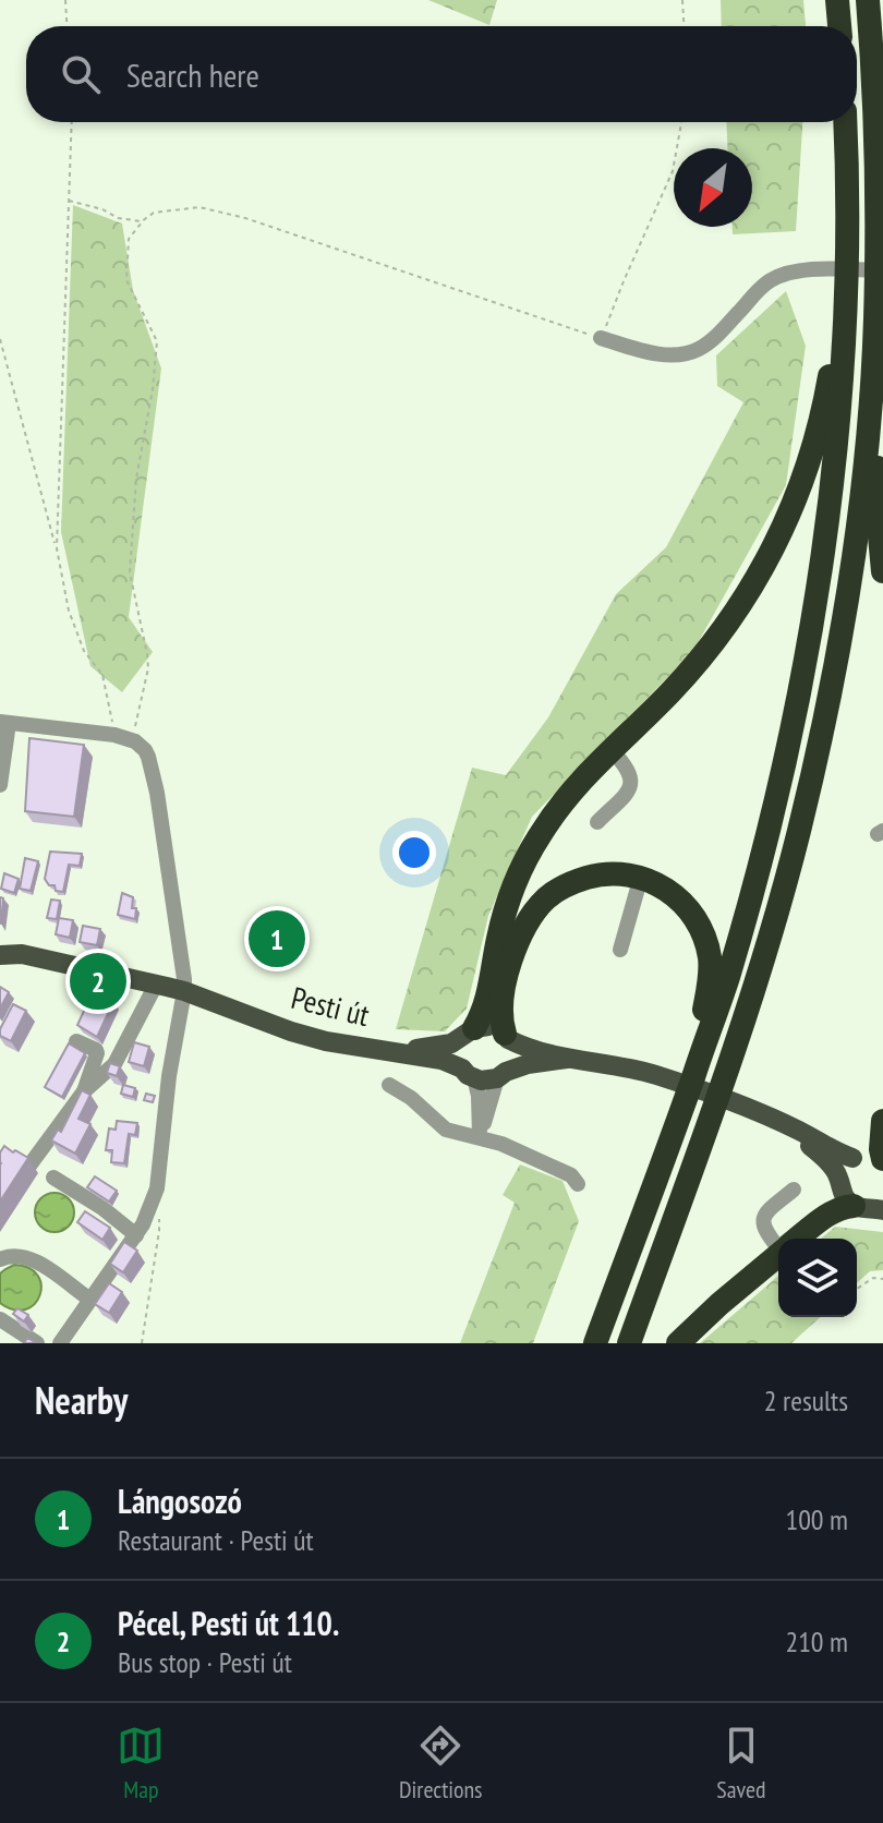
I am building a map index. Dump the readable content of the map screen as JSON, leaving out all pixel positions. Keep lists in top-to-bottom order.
{
  "streets": {
    "main road": ["Pesti út"]
  },
  "north": "bottom left",
  "page": {
    "search": "Search here",
    "pins": ["1", "2"],
    "heading": ["Nearby", "2 results"],
    "list": [
      {
        "mark": "1",
        "name": "Lángosozó",
        "note": "Restaurant · Pesti út",
        "value": "100 m"
      },
      {
        "mark": "2",
        "name": "Pécel, Pesti út 110.",
        "note": "Bus stop · Pesti út",
        "value": "210 m"
      }
    ],
    "nav": ["Map", "Directions", "Saved"]
  }
}
